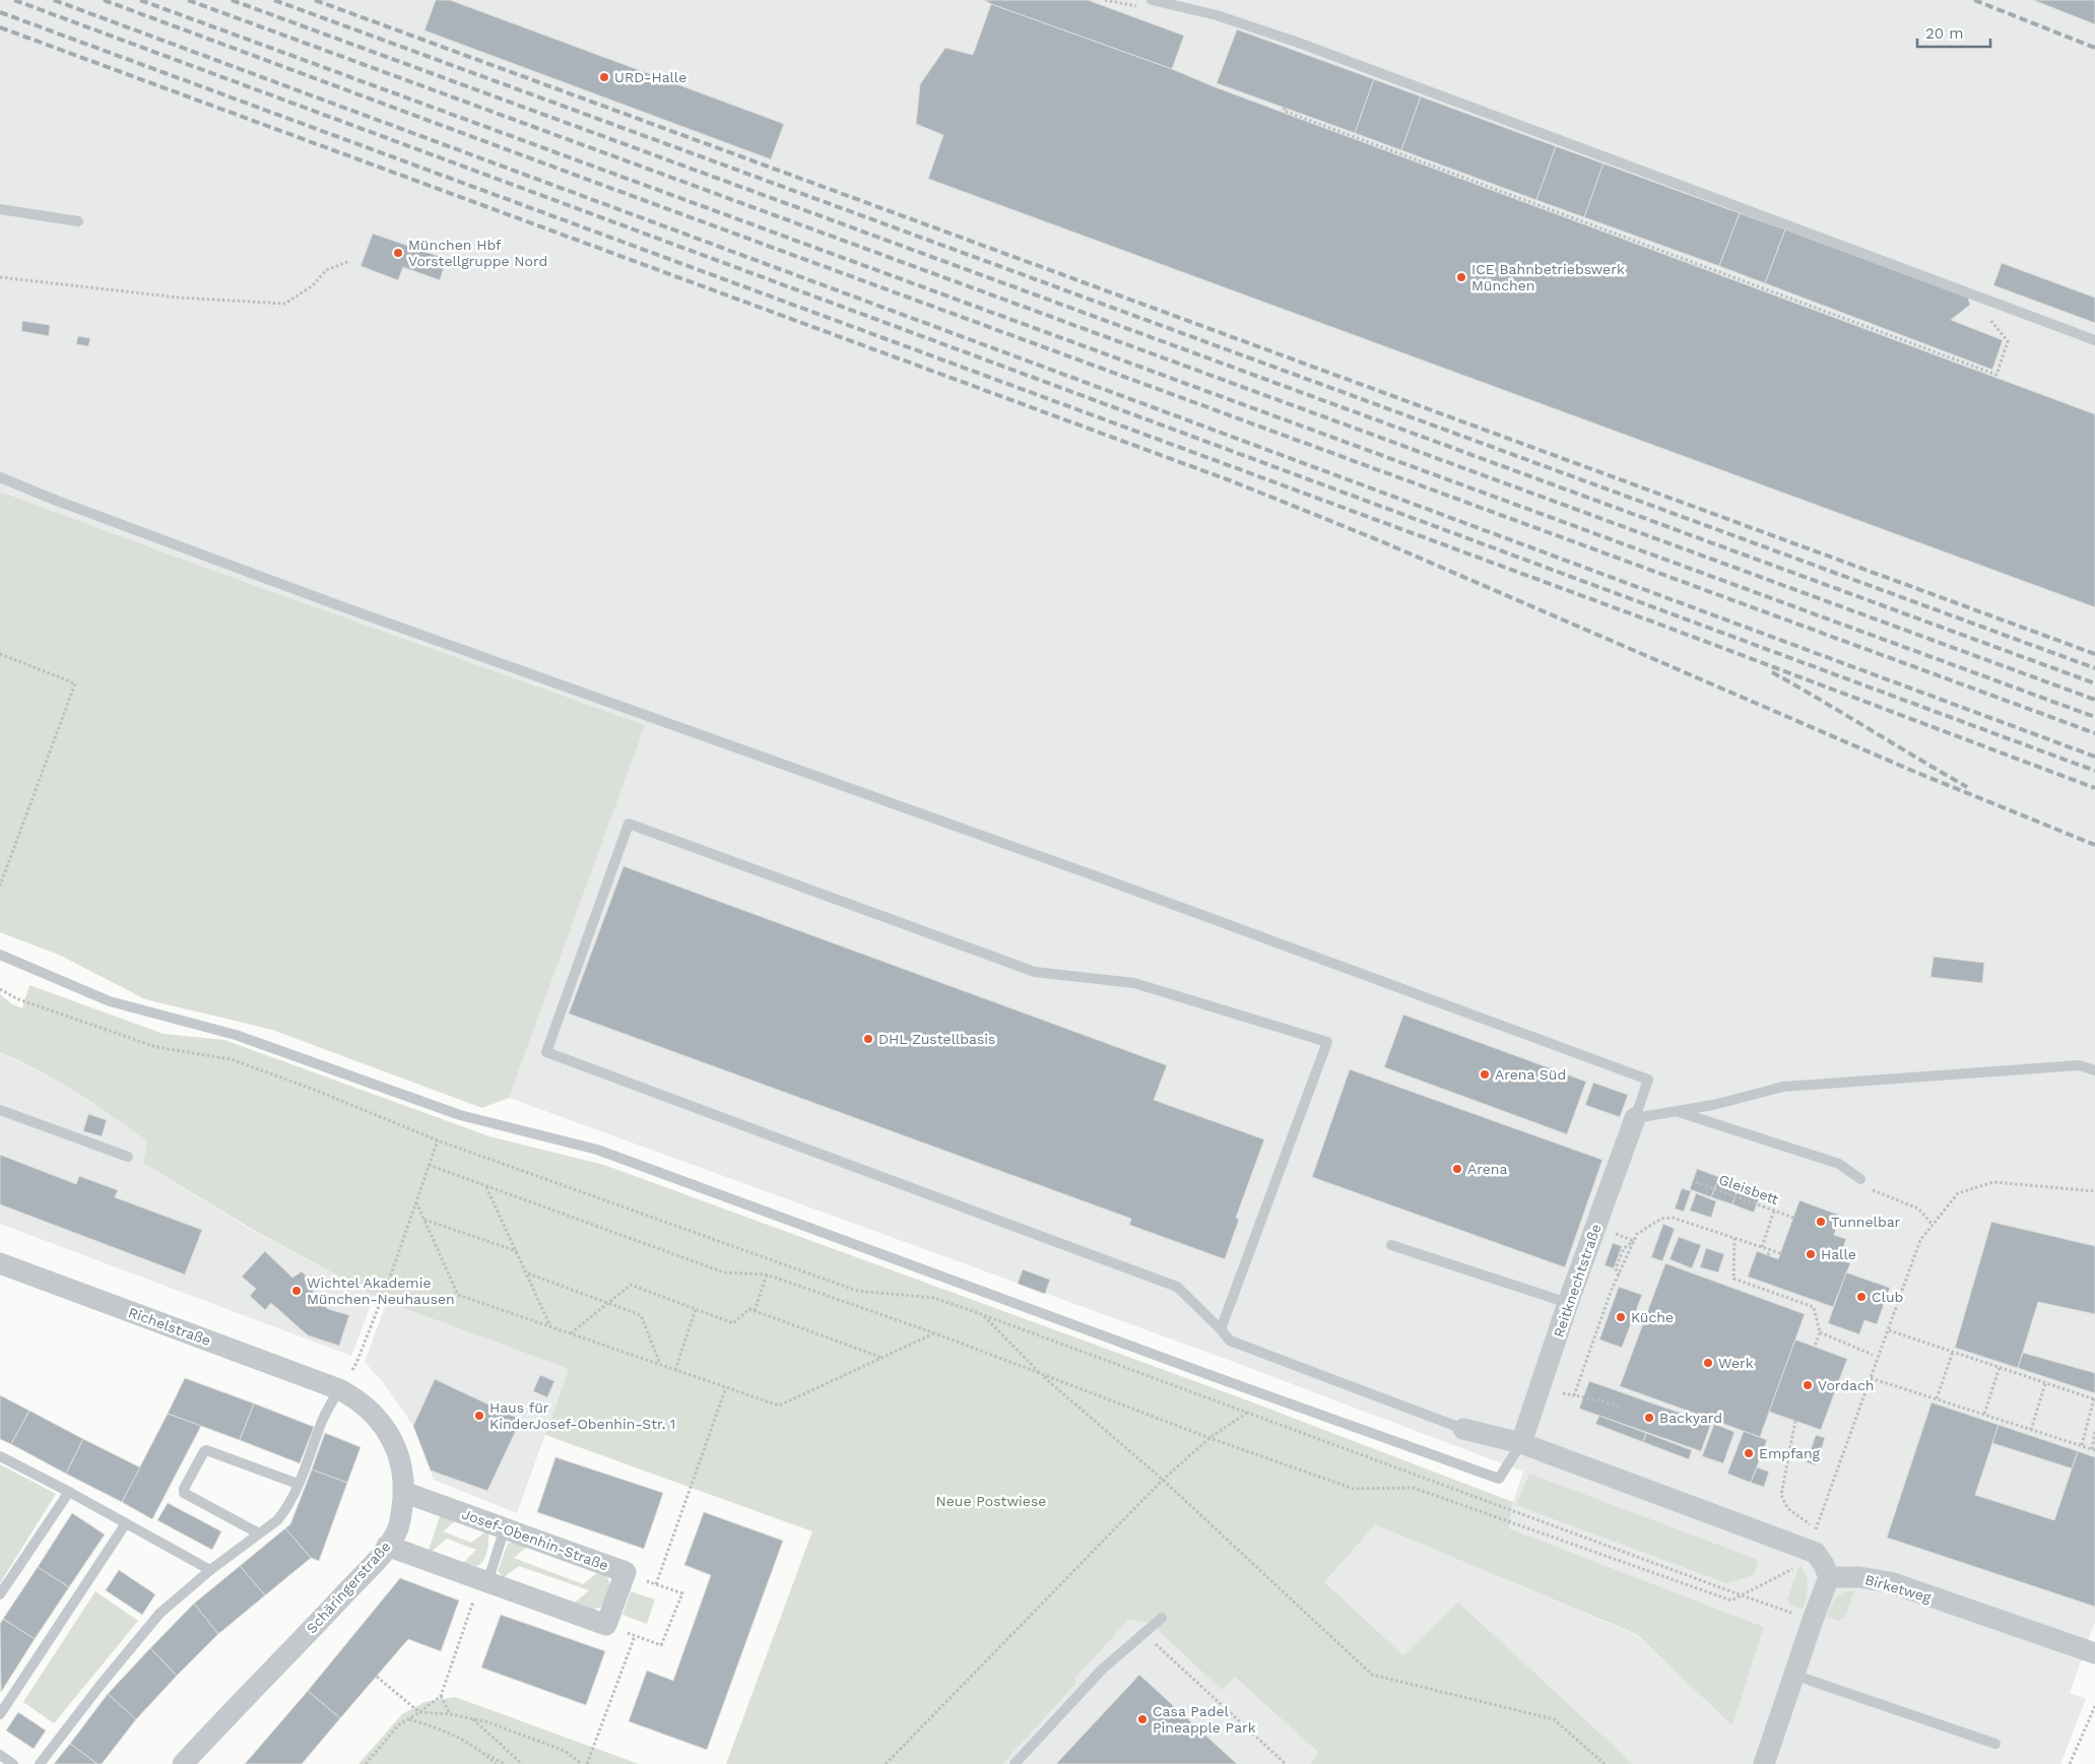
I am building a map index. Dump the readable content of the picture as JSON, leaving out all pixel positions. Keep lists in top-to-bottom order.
{
  "streets": {
    "street": [
      "Reitknechtstraße",
      "Richelstraße",
      "Josef-Obenhin-Straße",
      "Schäringerstraße",
      "Birketweg"
    ],
    "path": ["Gleisbett"]
  },
  "crossings": [
    ["Richelstraße", "Schäringerstraße"],
    ["Josef-Obenhin-Straße", "Schäringerstraße"]
  ],
  "parks": ["Neue Postwiese"],
  "places": [
    "URD-Halle",
    "München Hbf Vorstellgruppe Nord",
    "ICE Bahnbetriebswerk München",
    "DHL Zustellbasis",
    "Arena Süd",
    "Arena",
    "Tunnelbar",
    "Halle",
    "Wichtel Akademie München-Neuhausen",
    "Club",
    "Küche",
    "Werk",
    "Vordach",
    "Haus für KinderJosef-Obenhin-Str. 1",
    "Backyard",
    "Empfang",
    "Casa Padel Pineapple Park"
  ],
  "scale_bar": "20 m"
}
